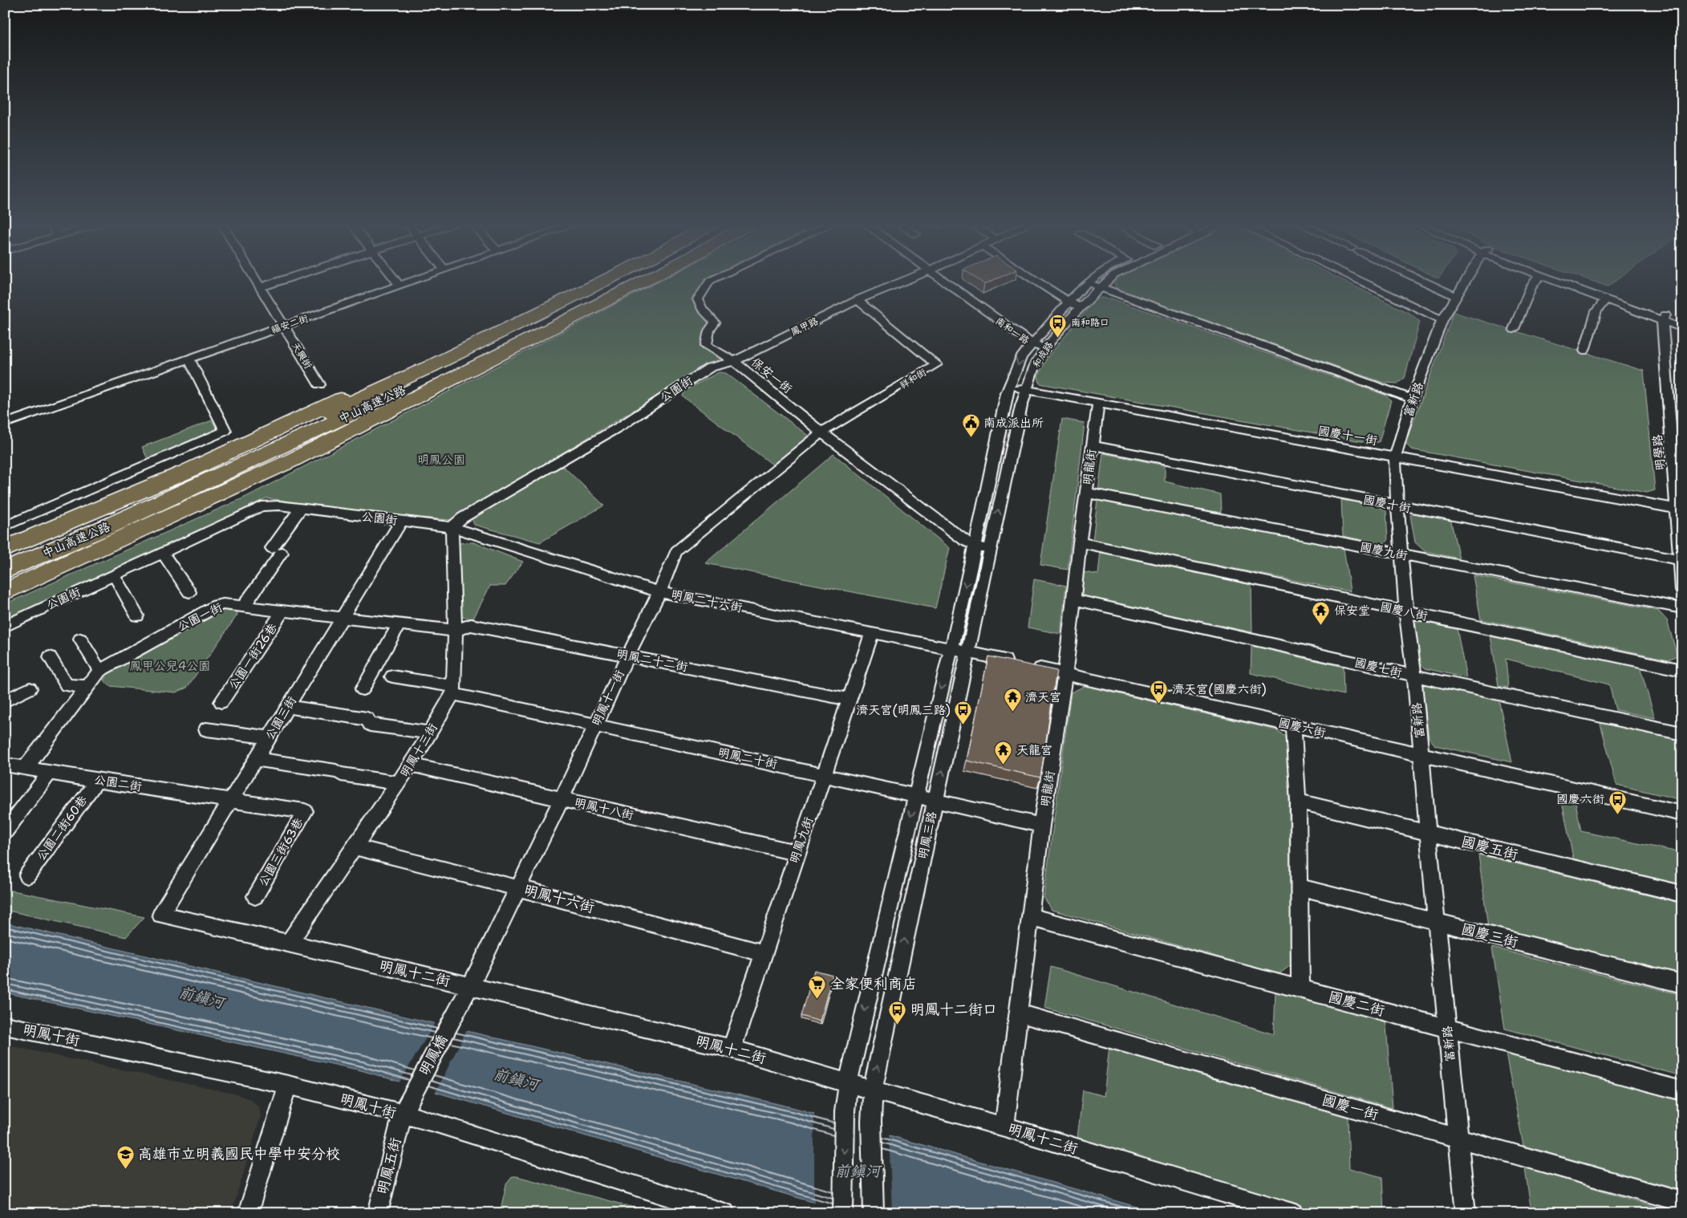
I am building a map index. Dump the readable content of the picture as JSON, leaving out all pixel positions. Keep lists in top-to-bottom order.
{
  "streets": {
    "highway": ["中山高速公路"],
    "street": [
      "福安二街",
      "鳳甲路",
      "南和一路",
      "和成路",
      "天興街",
      "保安一街",
      "祥和街",
      "公園街",
      "富新路",
      "國慶十一街",
      "明學路",
      "明龍街",
      "國慶十街",
      "國慶九街",
      "明鳳二十六街",
      "國慶八街",
      "公園一街",
      "公園一街26巷",
      "明鳳二十二街",
      "國慶七街",
      "明鳳十一街",
      "公園三街",
      "國慶六街",
      "明鳳十三街",
      "明鳳二十街",
      "公園二街",
      "明鳳十八街",
      "公園二街60巷",
      "明鳳三路",
      "明鳳九街",
      "國慶五街",
      "公園三街63巷",
      "明鳳十六街",
      "國慶三街",
      "明鳳十二街",
      "國慶二街",
      "明鳳十街",
      "明鳳橋",
      "國慶一街",
      "明鳳五街"
    ]
  },
  "crossings": [
    ["福安二街", "天興街"],
    ["鳳甲路", "保安一街"],
    ["鳳甲路", "祥和街"],
    ["鳳甲路", "公園街"],
    ["南和一路", "和成路"],
    ["和成路", "保安一街"],
    ["和成路", "國慶十一街"],
    ["和成路", "明鳳三路"],
    ["保安一街", "祥和街"],
    ["保安一街", "公園街"],
    ["保安一街", "明鳳十一街"],
    ["保安一街", "明鳳三路"],
    ["祥和街", "明鳳十一街"],
    ["公園街", "明鳳二十六街"],
    ["公園街", "公園三街"],
    ["公園街", "明鳳十三街"],
    ["富新路", "國慶十一街"],
    ["富新路", "國慶十街"],
    ["富新路", "國慶九街"],
    ["富新路", "國慶八街"],
    ["富新路", "國慶七街"],
    ["富新路", "國慶六街"],
    ["富新路", "國慶五街"],
    ["富新路", "國慶三街"],
    ["富新路", "國慶二街"],
    ["富新路", "國慶一街"],
    ["國慶十一街", "明學路"],
    ["國慶十一街", "明龍街"],
    ["明學路", "國慶十街"],
    ["明龍街", "國慶十街"],
    ["明龍街", "國慶九街"],
    ["明龍街", "國慶八街"],
    ["明龍街", "國慶七街"],
    ["明龍街", "國慶六街"],
    ["明龍街", "明鳳二十街"],
    ["明龍街", "明鳳十二街"],
    ["明龍街", "國慶二街"],
    ["明龍街", "國慶一街"],
    ["明鳳二十六街", "明鳳十一街"],
    ["明鳳二十六街", "明鳳十三街"],
    ["明鳳二十六街", "明鳳三路"],
    ["明鳳二十六街", "明鳳九街"],
    ["公園一街", "公園一街26巷"],
    ["公園一街", "明鳳二十二街"],
    ["公園一街", "公園三街"],
    ["公園一街", "明鳳十三街"],
    ["公園一街", "公園二街"],
    ["明鳳二十二街", "明鳳十一街"],
    ["明鳳二十二街", "明鳳十三街"],
    ["明鳳二十二街", "明鳳九街"],
    ["明鳳十一街", "明鳳二十街"],
    ["明鳳十一街", "明鳳十八街"],
    ["明鳳十一街", "明鳳十六街"],
    ["明鳳十一街", "明鳳十二街"],
    ["明鳳十一街", "明鳳橋"],
    ["公園三街", "公園二街"],
    ["公園三街", "公園三街63巷"],
    ["公園三街", "明鳳十二街"],
    ["明鳳十三街", "明鳳二十街"],
    ["明鳳十三街", "明鳳十八街"],
    ["明鳳十三街", "明鳳十六街"],
    ["明鳳十三街", "明鳳十二街"],
    ["明鳳二十街", "明鳳三路"],
    ["明鳳二十街", "明鳳九街"],
    ["公園二街", "公園二街60巷"],
    ["公園二街", "公園三街63巷"],
    ["明鳳十八街", "明鳳九街"],
    ["明鳳三路", "明鳳十二街"],
    ["明鳳九街", "明鳳十六街"],
    ["明鳳九街", "明鳳十二街"],
    ["明鳳十街", "明鳳五街"],
    ["明鳳橋", "明鳳五街"]
  ],
  "water": ["前鎮河"],
  "parks": ["明鳳公園", "鳳甲公兒4公園"],
  "places": {
    "bus stop": [
      "南和路口",
      "濟天宮(國慶六街)",
      "濟天宮(明鳳三路)",
      "國慶六街",
      "明鳳十二街口"
    ],
    "public building": ["南成派出所"],
    "temple": ["保安堂", "濟天宮", "天龍宮"],
    "supermarket": ["全家便利商店"],
    "school or university": ["高雄市立明義國民中學中安分校"]
  }
}
